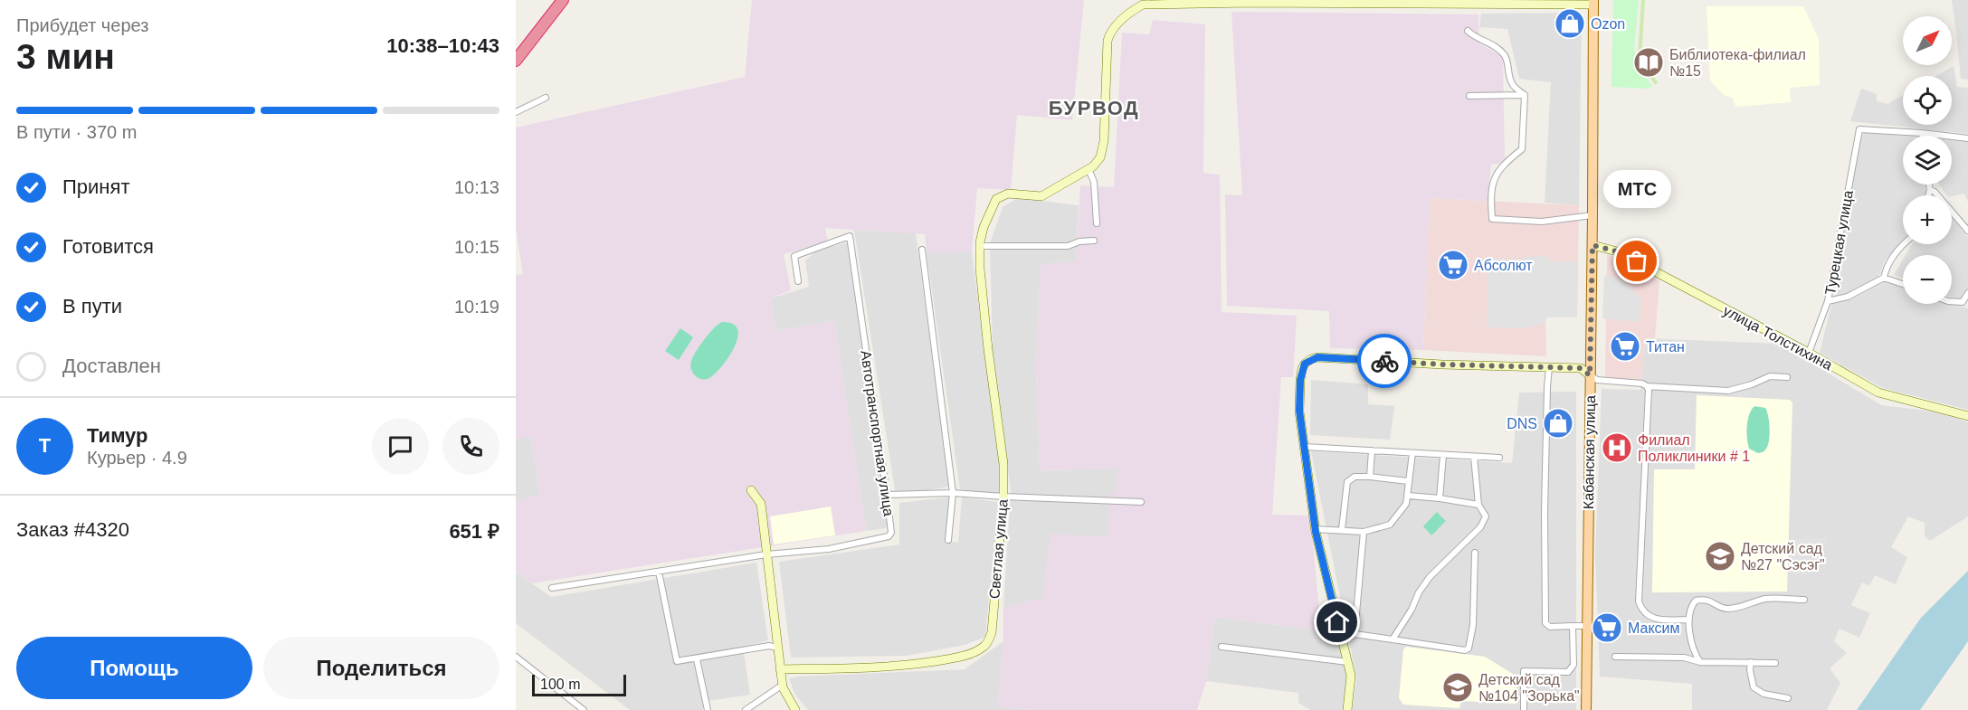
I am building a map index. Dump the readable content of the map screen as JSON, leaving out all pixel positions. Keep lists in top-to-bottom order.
{
  "streets": {
    "main road": ["Кабанская улица"],
    "street": [
      "Турецкая улица",
      "улица Толстихина",
      "Автотранспортная улица",
      "Светлая улица"
    ]
  },
  "crossings": [
    ["Турецкая улица", "улица Толстихина"],
    ["улица Толстихина", "Кабанская улица"]
  ],
  "districts": ["БУРВОД"],
  "places": {
    "shop": ["Ozon", "DNS"],
    "library": ["Библиотека-филиал №15"],
    "other": ["МТС"],
    "supermarket": ["Абсолют", "Титан", "Максим"],
    "hospital": ["Филиал Поликлиники # 1"],
    "school or university": ["Детский сад №27 \"Сэсэг\"", "Детский сад №104 \"Зорька\""]
  },
  "scale_bar": "100 m",
  "north": "top right",
  "page": {
    "heading": ["3 мин", "Прибудет через", "10:38–10:43"],
    "panel": [
      "Тимур",
      "Курьер · 4.9",
      "Заказ #4320",
      "651 ₽"
    ],
    "map_buttons": ["+", "−"],
    "bar": "В пути · 370 m",
    "list": [
      ["Принят", "10:13"],
      ["Готовится", "10:15"],
      ["В пути", "10:19"],
      "Доставлен"
    ],
    "bubble": "МТС",
    "round": "Т",
    "buttons": ["Помощь", "Поделиться"],
    "scale": "100 m"
  }
}
